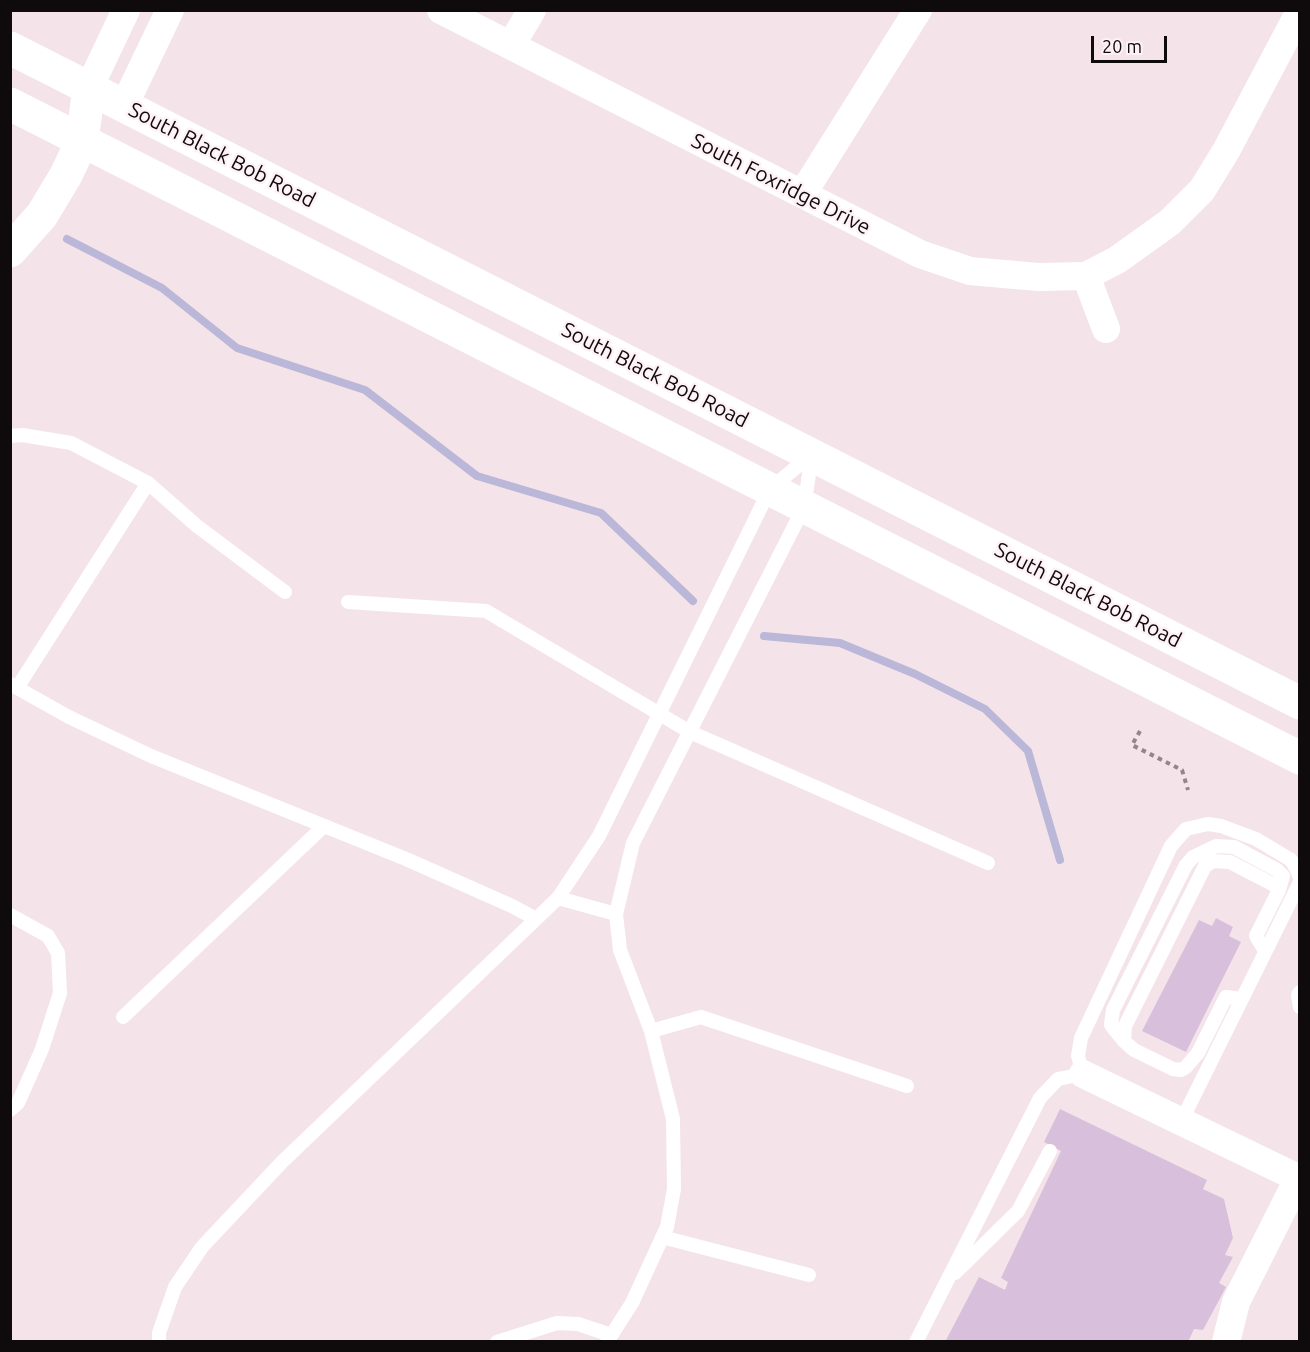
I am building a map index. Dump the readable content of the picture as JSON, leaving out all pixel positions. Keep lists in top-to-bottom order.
{
  "streets": {
    "main road": ["South Black Bob Road"],
    "street": ["South Foxridge Drive"]
  },
  "scale_bar": "20 m"
}
